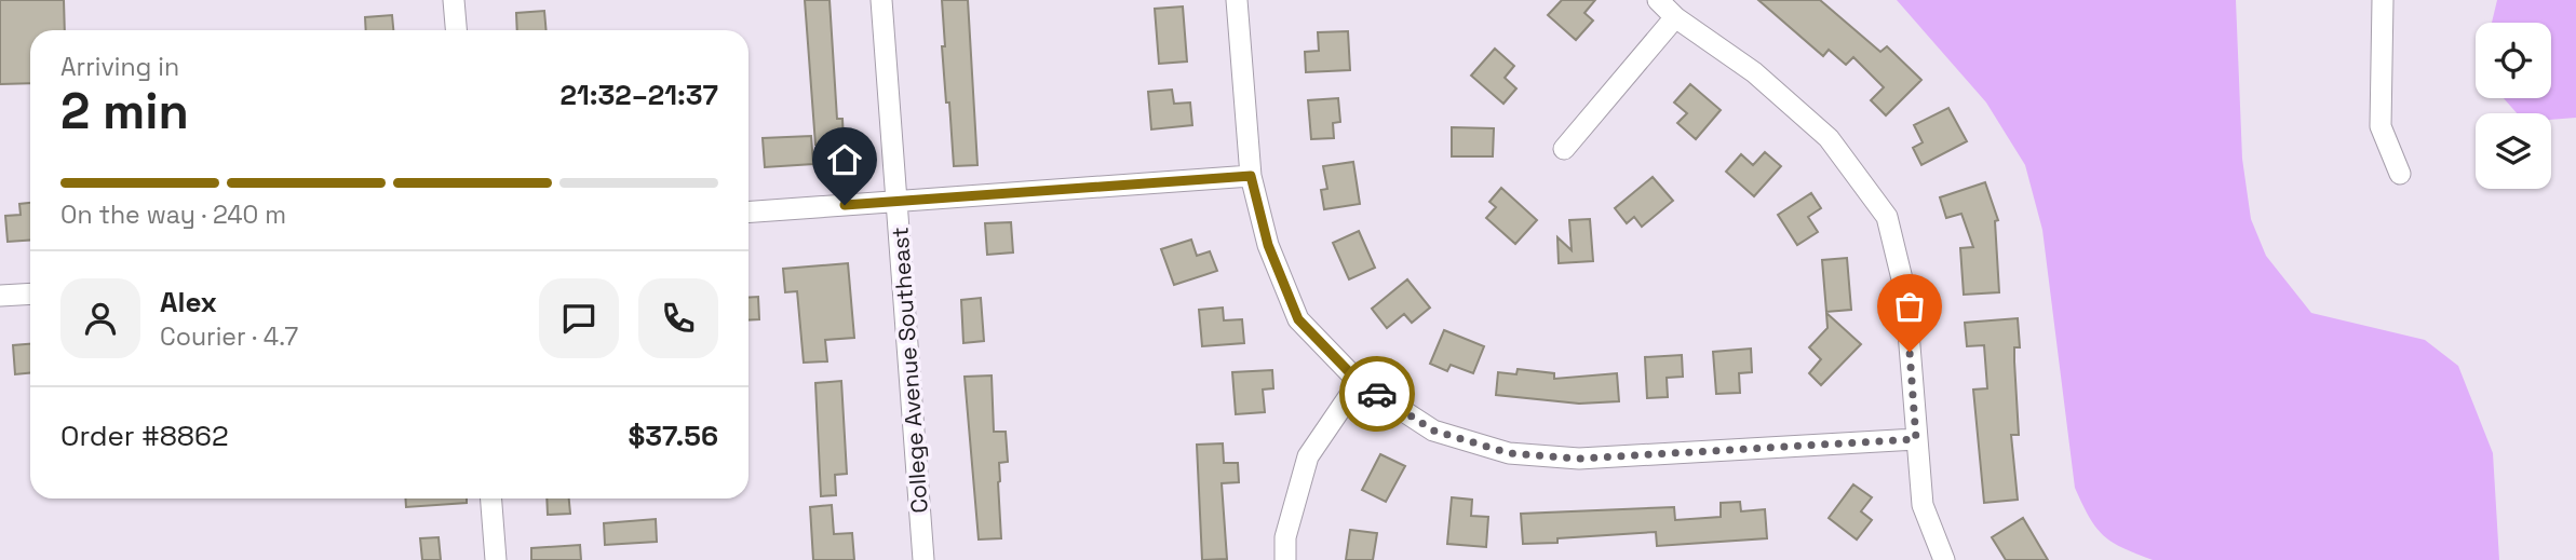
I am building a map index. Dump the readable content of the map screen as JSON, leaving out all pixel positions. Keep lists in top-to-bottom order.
{
  "streets": {
    "street": ["College Avenue Southeast"]
  },
  "page": {
    "heading": ["2 min", "Arriving in", "21:32–21:37"],
    "panel": [
      "Alex",
      "Courier · 4.7",
      "Order #8862",
      "$37.56"
    ],
    "bar": "On the way · 240 m"
  }
}
